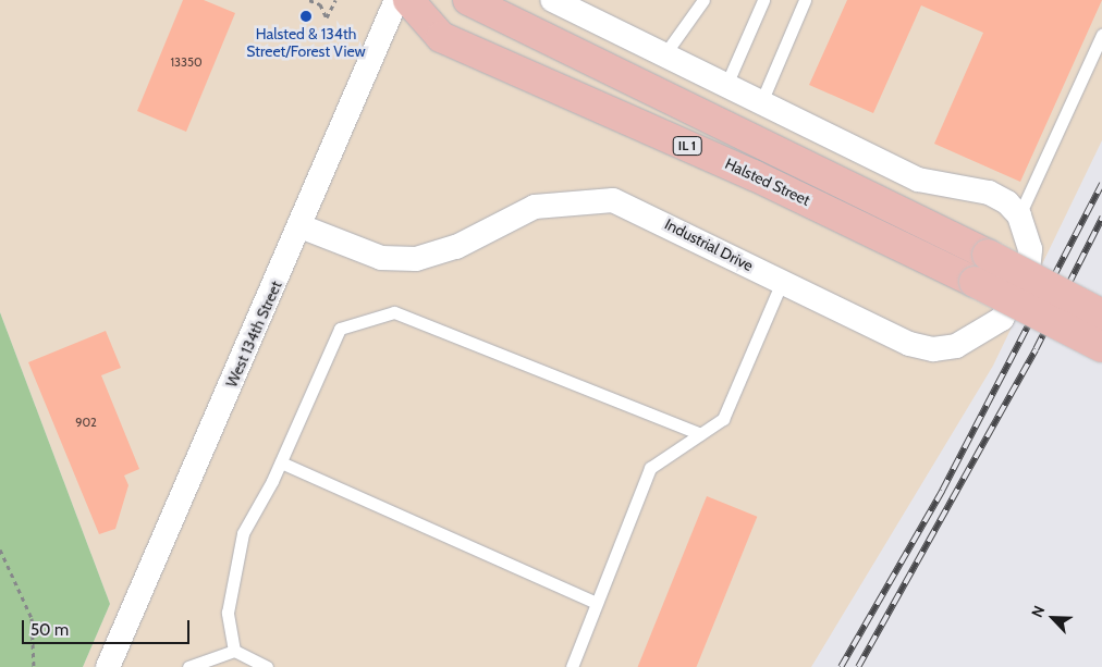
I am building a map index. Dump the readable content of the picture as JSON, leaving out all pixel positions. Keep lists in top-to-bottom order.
{
  "streets": {
    "main road": ["IL 1", "Halsted Street"],
    "street": ["Industrial Drive", "West 134th Street"]
  },
  "crossings": [
    ["Industrial Drive", "West 134th Street"]
  ],
  "places": ["Halsted & 134th Street/Forest View"],
  "house_numbers": ["13350", "902"],
  "scale_bar": "50 m",
  "north": "top left"
}
